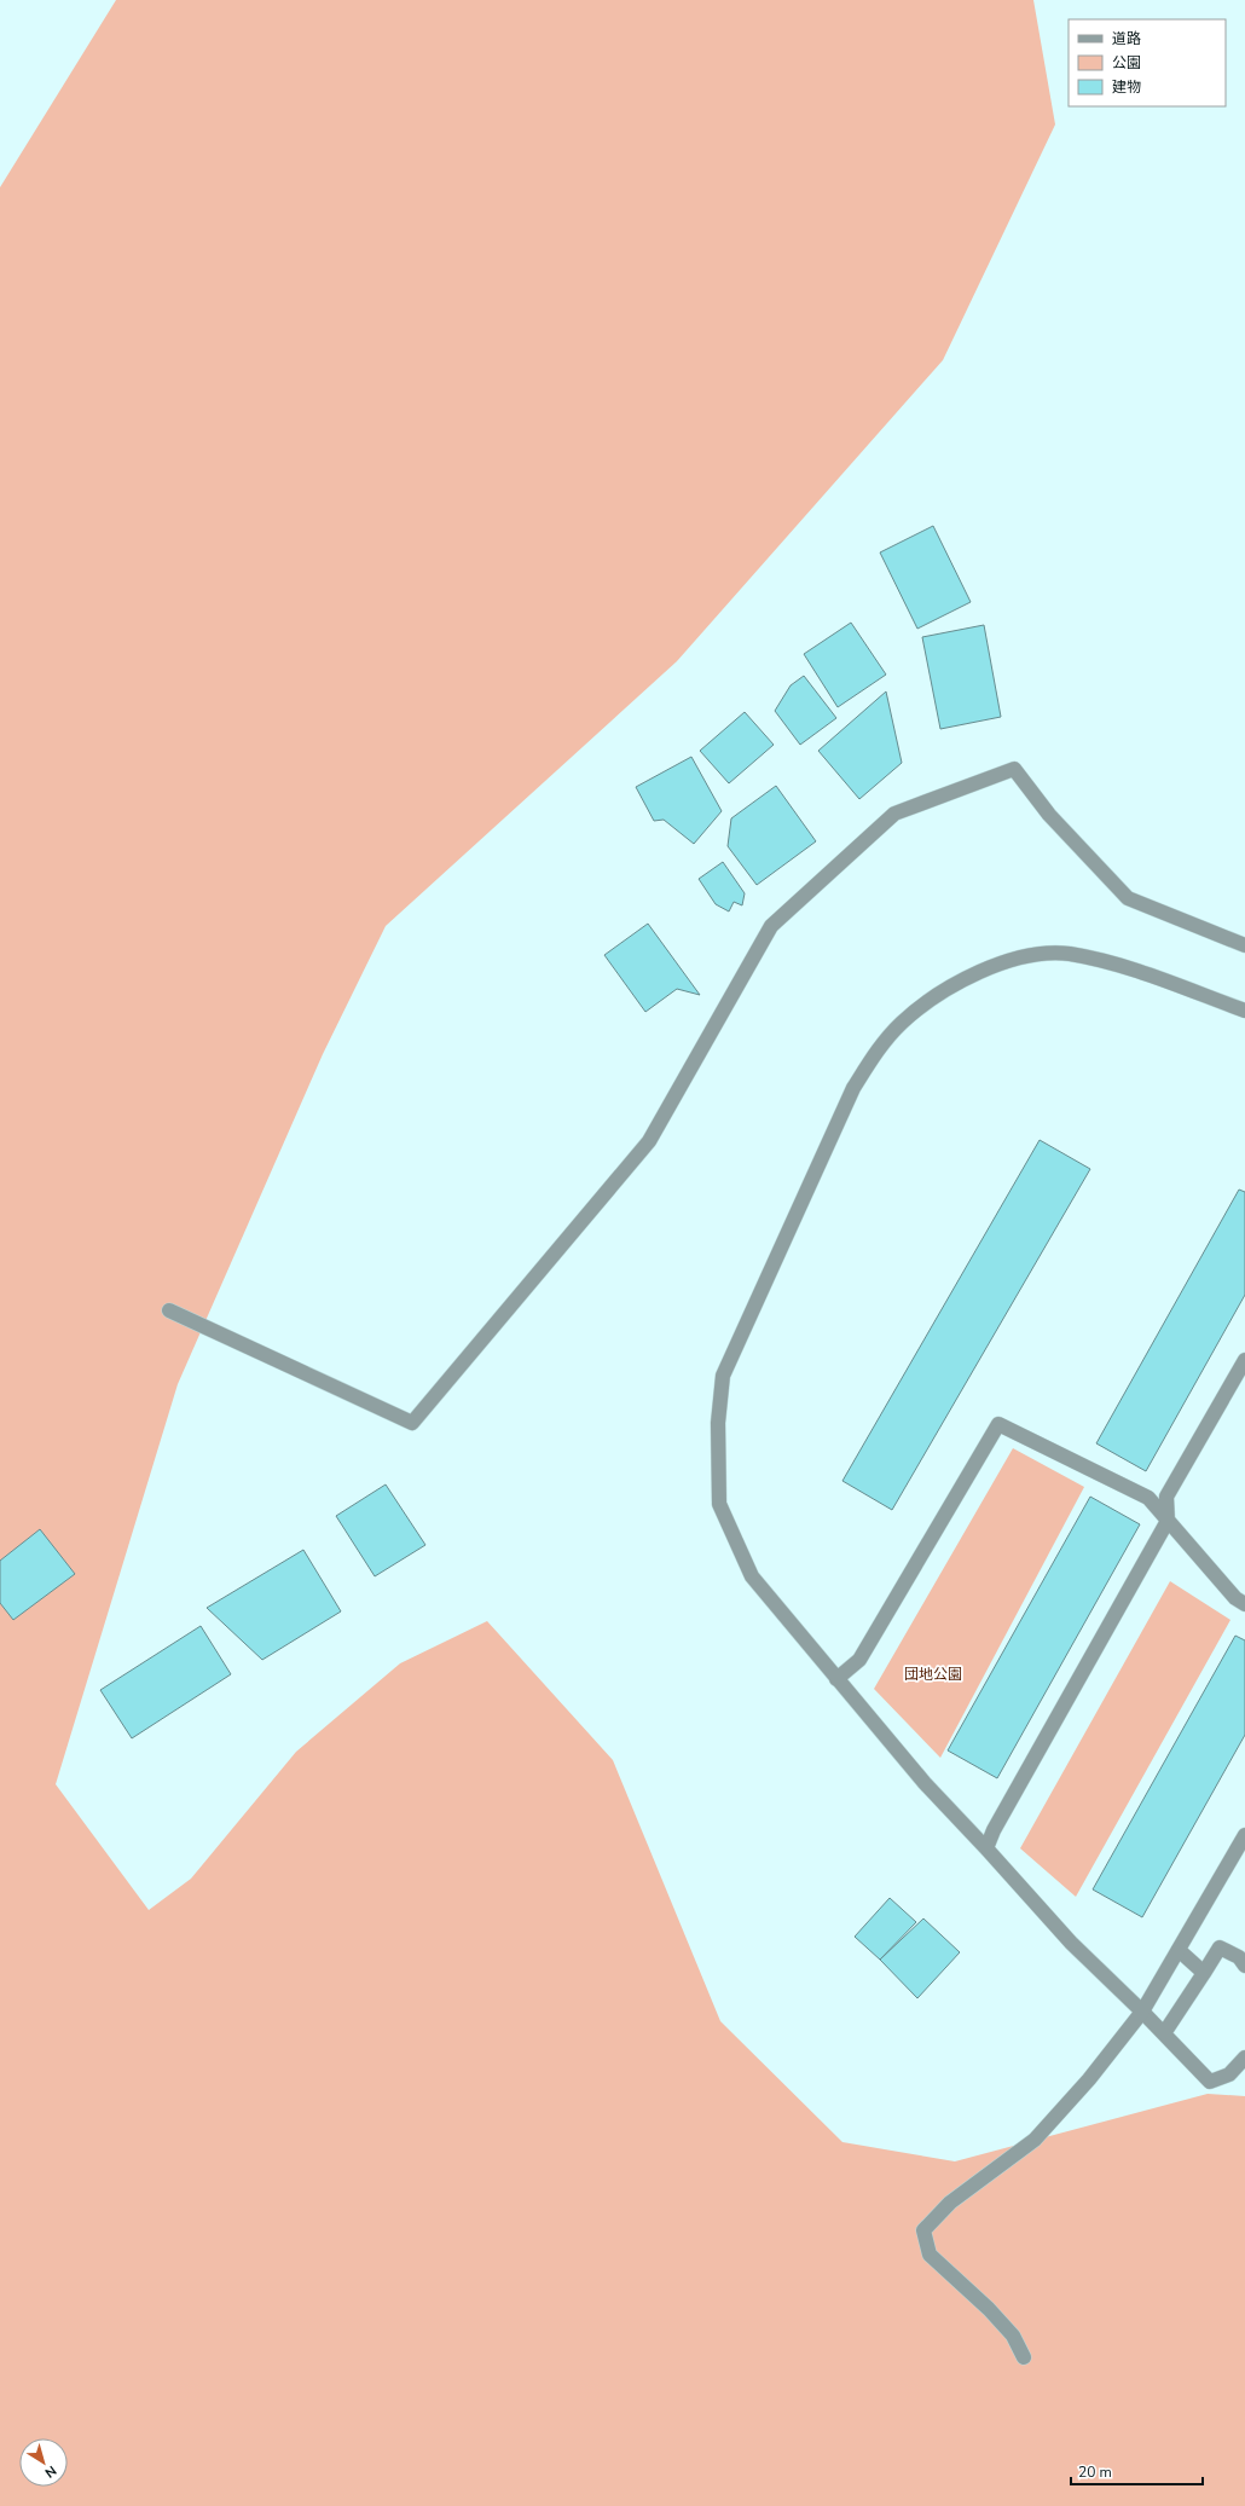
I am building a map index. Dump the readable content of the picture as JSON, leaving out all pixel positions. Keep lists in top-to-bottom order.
{
  "parks": ["団地公園"],
  "legend": ["道路", "公園", "建物"],
  "scale_bar": "20 m",
  "north": "bottom right"
}
